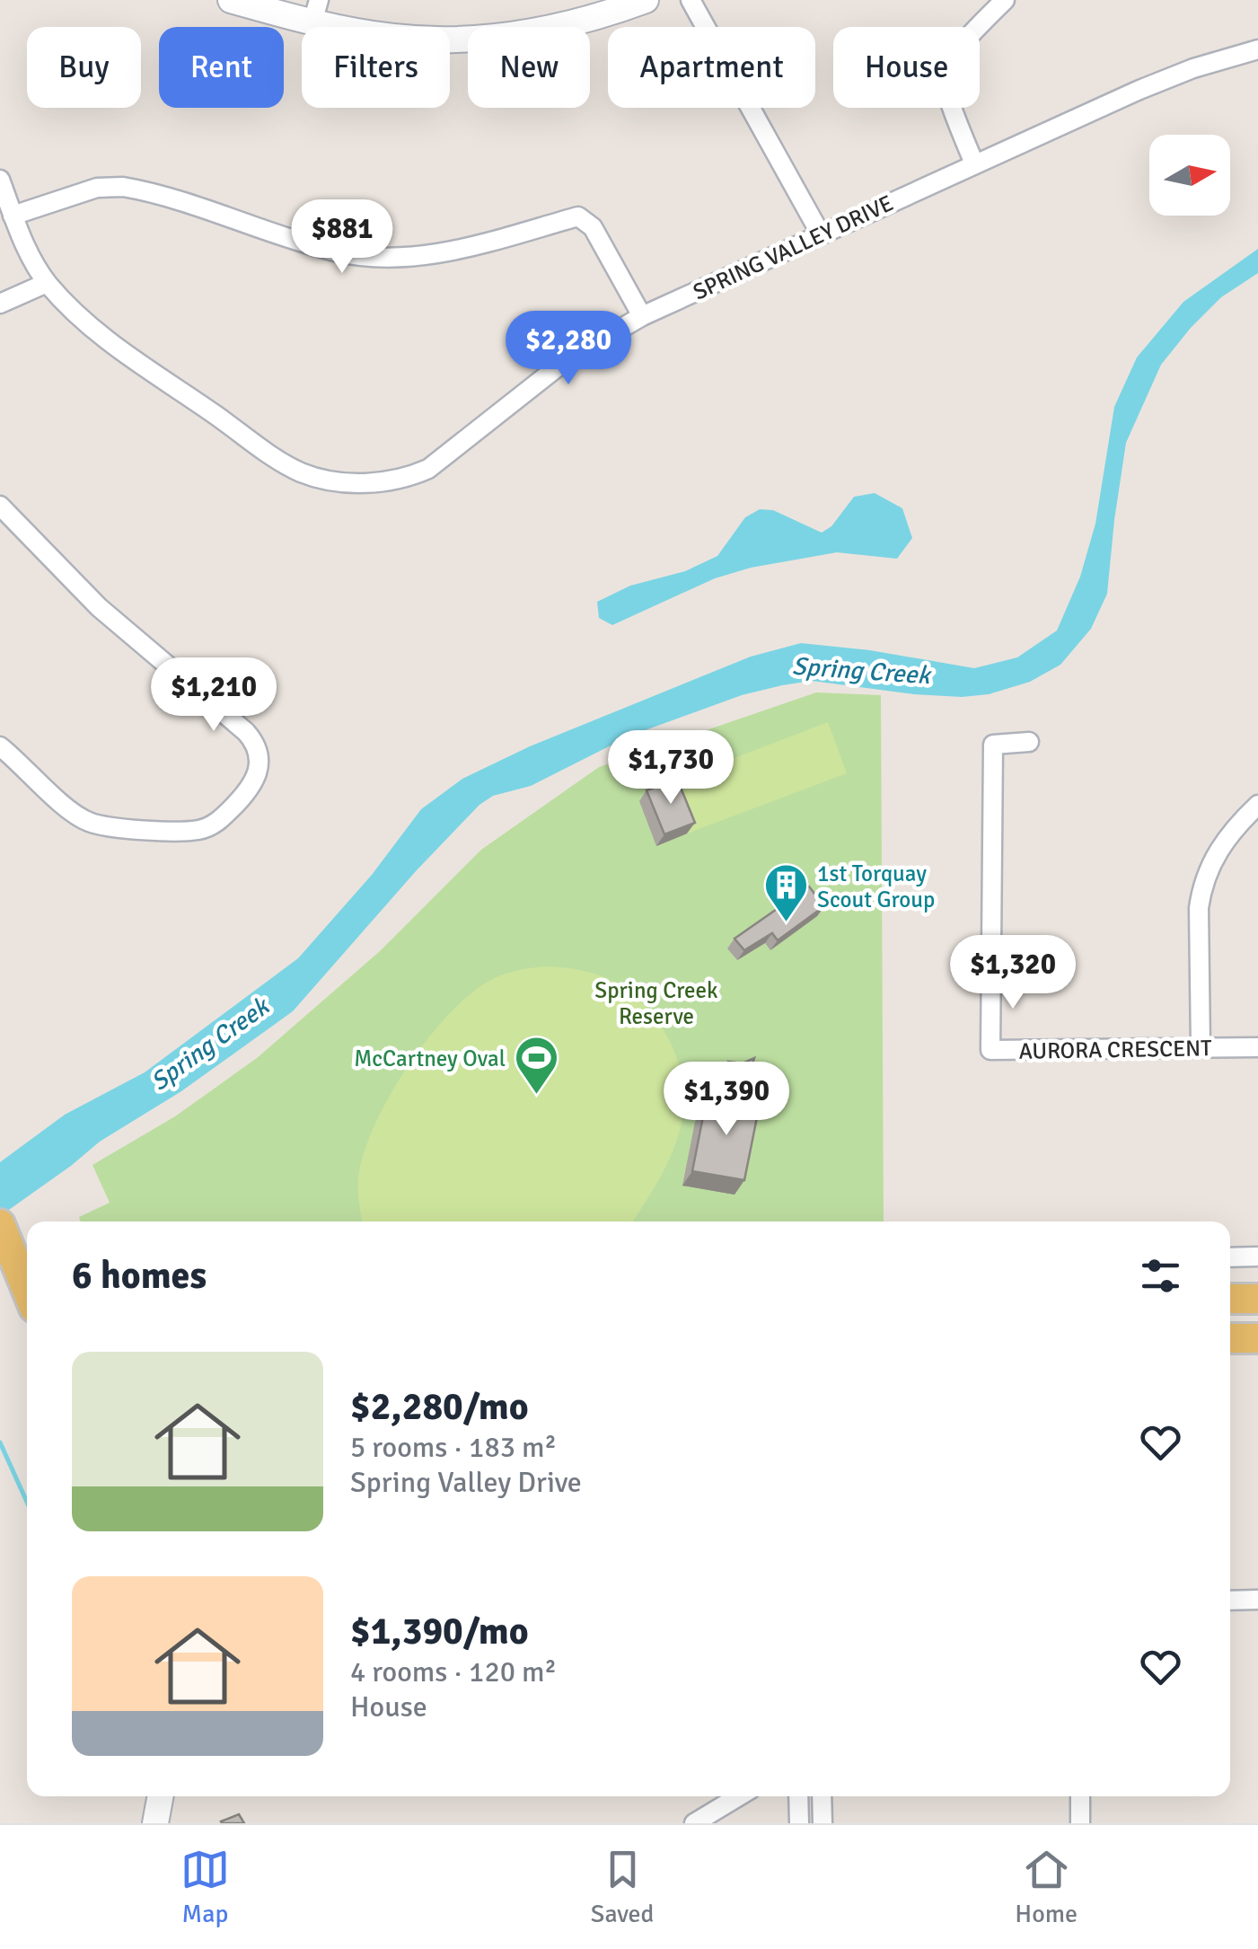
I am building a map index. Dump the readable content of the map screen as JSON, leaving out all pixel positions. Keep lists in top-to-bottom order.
{
  "streets": {
    "street": ["SPRING VALLEY DRIVE", "AURORA CRESCENT"]
  },
  "water": ["Spring Creek"],
  "parks": ["Spring Creek Reserve"],
  "places": {
    "building": ["1st Torquay Scout Group"],
    "sports": ["McCartney Oval"]
  },
  "north": "right",
  "page": {
    "chip": [
      "Buy",
      "Rent",
      "Filters",
      "New",
      "Apartment",
      "House"
    ],
    "price": [
      "$881",
      "$2,280",
      "$1,210",
      "$1,730",
      "$1,320",
      "$1,390"
    ],
    "heading": "6 homes",
    "list": [
      {
        "name": "$2,280/mo",
        "note": "5 rooms · 183 m² · Spring Valley Drive"
      },
      {
        "name": "$1,390/mo",
        "note": "4 rooms · 120 m² · House"
      }
    ],
    "tabs": ["Map", "Saved", "Home"]
  }
}
